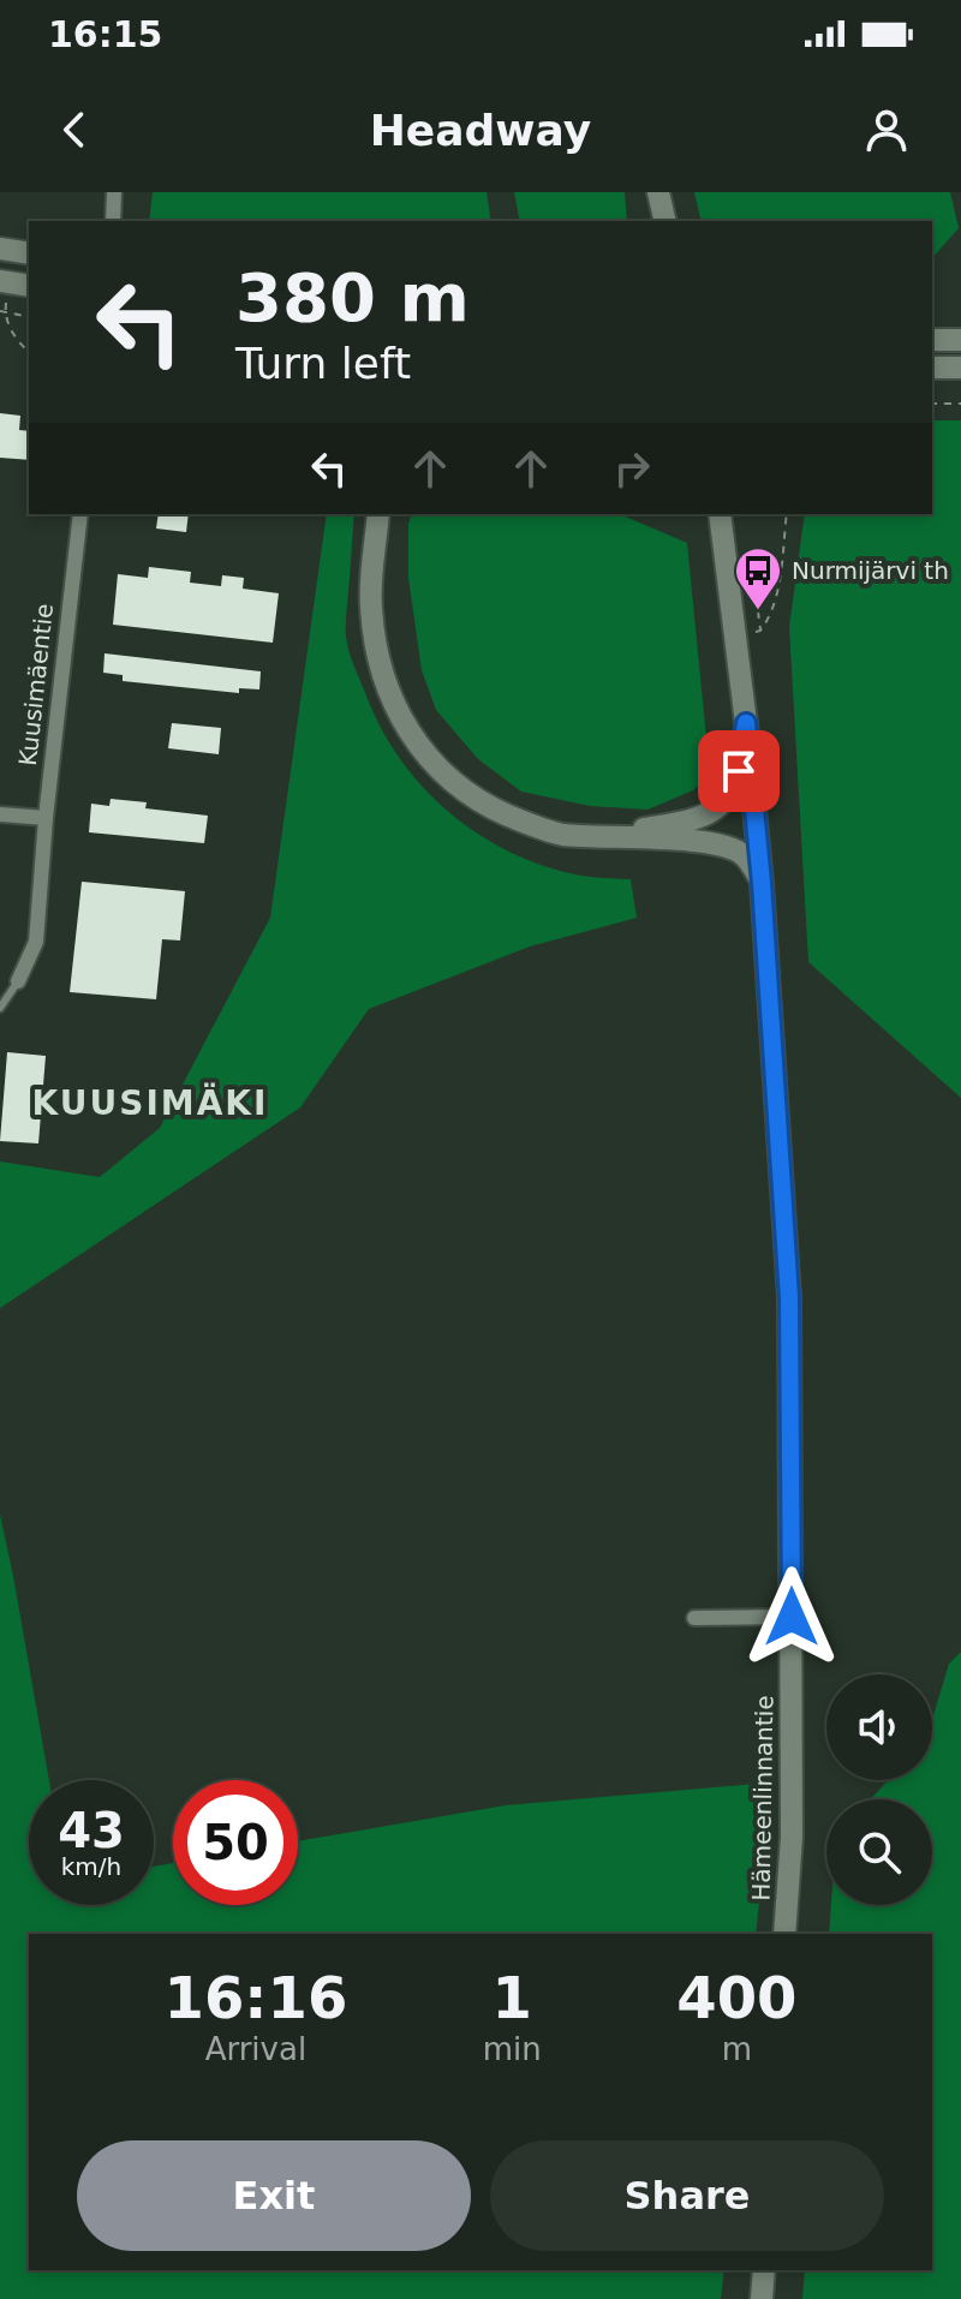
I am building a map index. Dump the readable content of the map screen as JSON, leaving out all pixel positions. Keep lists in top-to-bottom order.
{
  "streets": {
    "main road": ["Hämeenlinnantie"],
    "street": ["Kuusimäentie"]
  },
  "districts": ["KUUSIMÄKI"],
  "places": {
    "bus stop": ["Nurmijärvi th"]
  },
  "page": {
    "status": "16:15",
    "header": "Headway",
    "turn": ["380 m", "Turn left"],
    "speed": "43 km/h",
    "limit": "50",
    "eta": [
      "16:16",
      "Arrival",
      "1",
      "min",
      "400",
      "m"
    ],
    "buttons": ["Exit", "Share"]
  }
}
